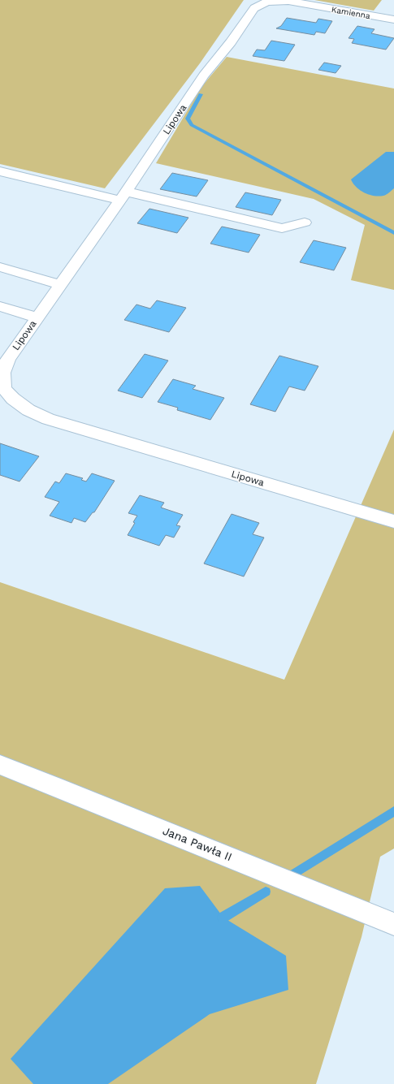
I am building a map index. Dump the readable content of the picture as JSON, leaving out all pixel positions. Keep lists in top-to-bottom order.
{
  "streets": {
    "street": ["Kamienna", "Lipowa", "Jana Pawła II"]
  },
  "crossings": [
    ["Kamienna", "Lipowa"]
  ]
}
